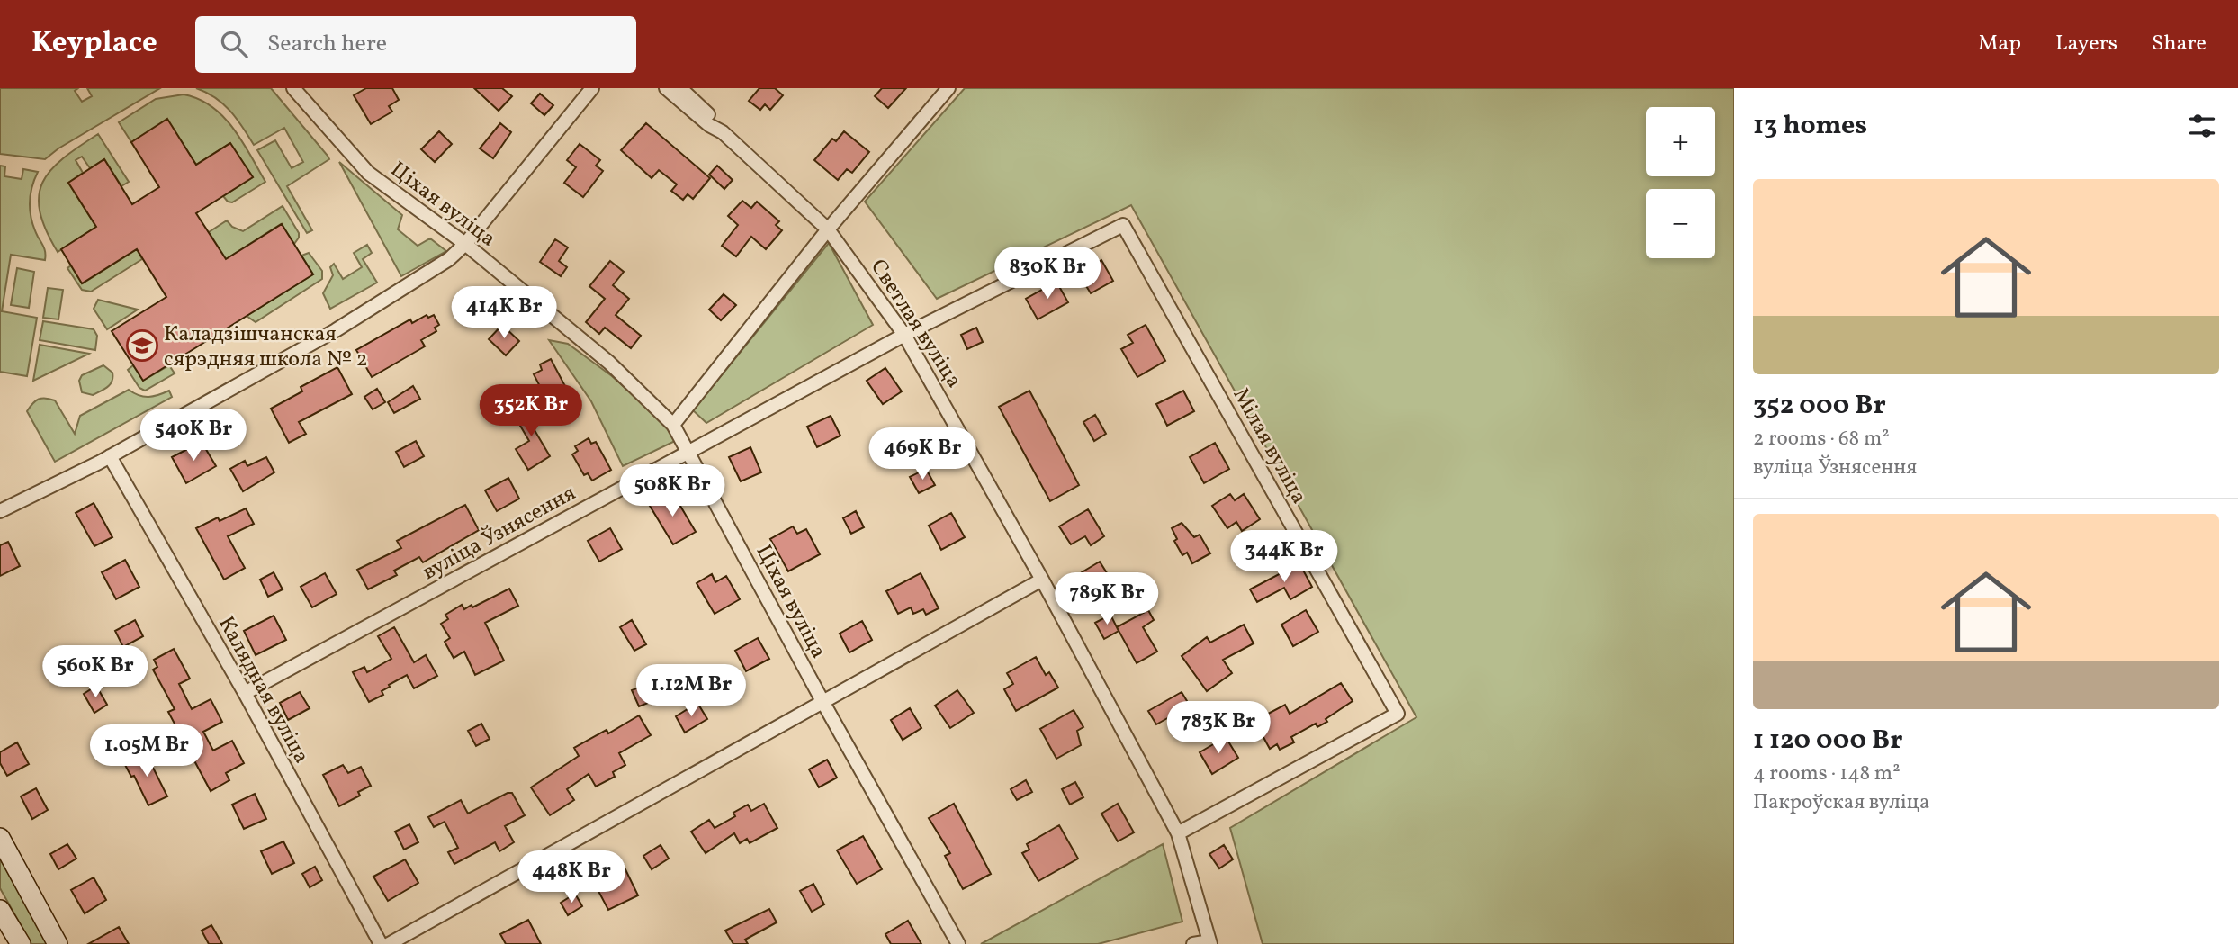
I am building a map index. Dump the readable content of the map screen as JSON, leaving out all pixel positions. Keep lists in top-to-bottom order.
{
  "streets": {
    "street": [
      "Ціхая вуліца",
      "Светлая вуліца",
      "Мілая вуліца",
      "вуліца Ўзнясення",
      "Калядная вуліца"
    ]
  },
  "crossings": [
    ["Ціхая вуліца", "вуліца Ўзнясення"],
    ["Светлая вуліца", "Мілая вуліца"],
    ["Светлая вуліца", "вуліца Ўзнясення"],
    ["Мілая вуліца", "вуліца Ўзнясення"],
    ["вуліца Ўзнясення", "Калядная вуліца"]
  ],
  "places": {
    "school or university": ["Каладзішчанская сярэдняя школа № 2"]
  },
  "page": {
    "header": "Keyplace",
    "search": "Search here",
    "nav": ["Map", "Layers", "Share"],
    "heading": "13 homes",
    "map_buttons": ["+", "−"],
    "list": [
      {
        "name": "352 000 Br",
        "note": "2 rooms · 68 m² · вуліца Ўзнясення"
      },
      {
        "name": "1 120 000 Br",
        "note": "4 rooms · 148 m² · Пакроўская вуліца"
      }
    ],
    "price": [
      "830K Br",
      "414K Br",
      "352K Br",
      "540K Br",
      "469K Br",
      "508K Br",
      "344K Br",
      "789K Br",
      "560K Br",
      "1.12M Br",
      "783K Br",
      "1.05M Br",
      "448K Br"
    ]
  }
}
